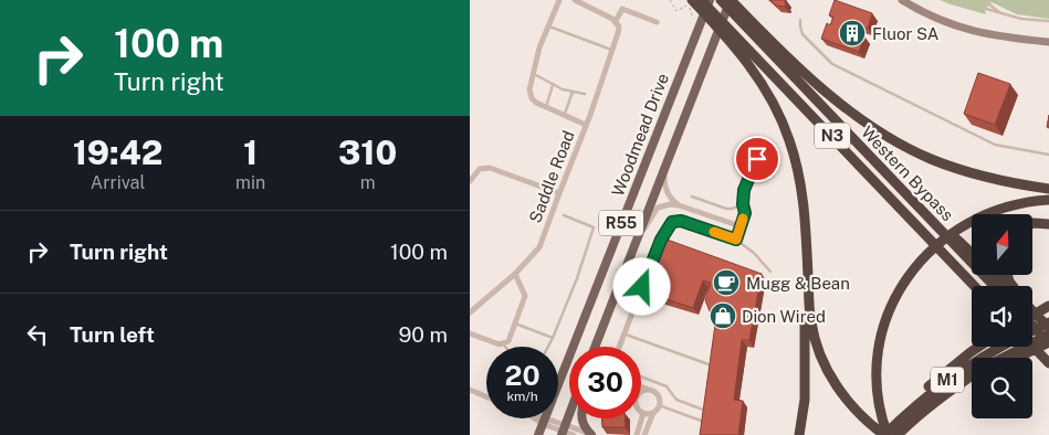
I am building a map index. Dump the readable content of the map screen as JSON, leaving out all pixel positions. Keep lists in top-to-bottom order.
{
  "streets": {
    "highway": ["N3", "Western Bypass", "M1"],
    "main road": ["Woodmead Drive", "R55"],
    "street": ["Saddle Road"]
  },
  "places": {
    "building": ["Fluor SA"],
    "cafe": ["Mugg & Bean"],
    "shop": ["Dion Wired"]
  },
  "north": "top",
  "page": {
    "turn": ["100 m", "Turn right"],
    "eta": [
      "19:42",
      "Arrival",
      "1",
      "min",
      "310",
      "m"
    ],
    "list": [
      {
        "name": "Turn right",
        "value": "100 m"
      },
      {
        "name": "Turn left",
        "value": "90 m"
      }
    ],
    "speed": "20 km/h",
    "limit": "30"
  }
}
